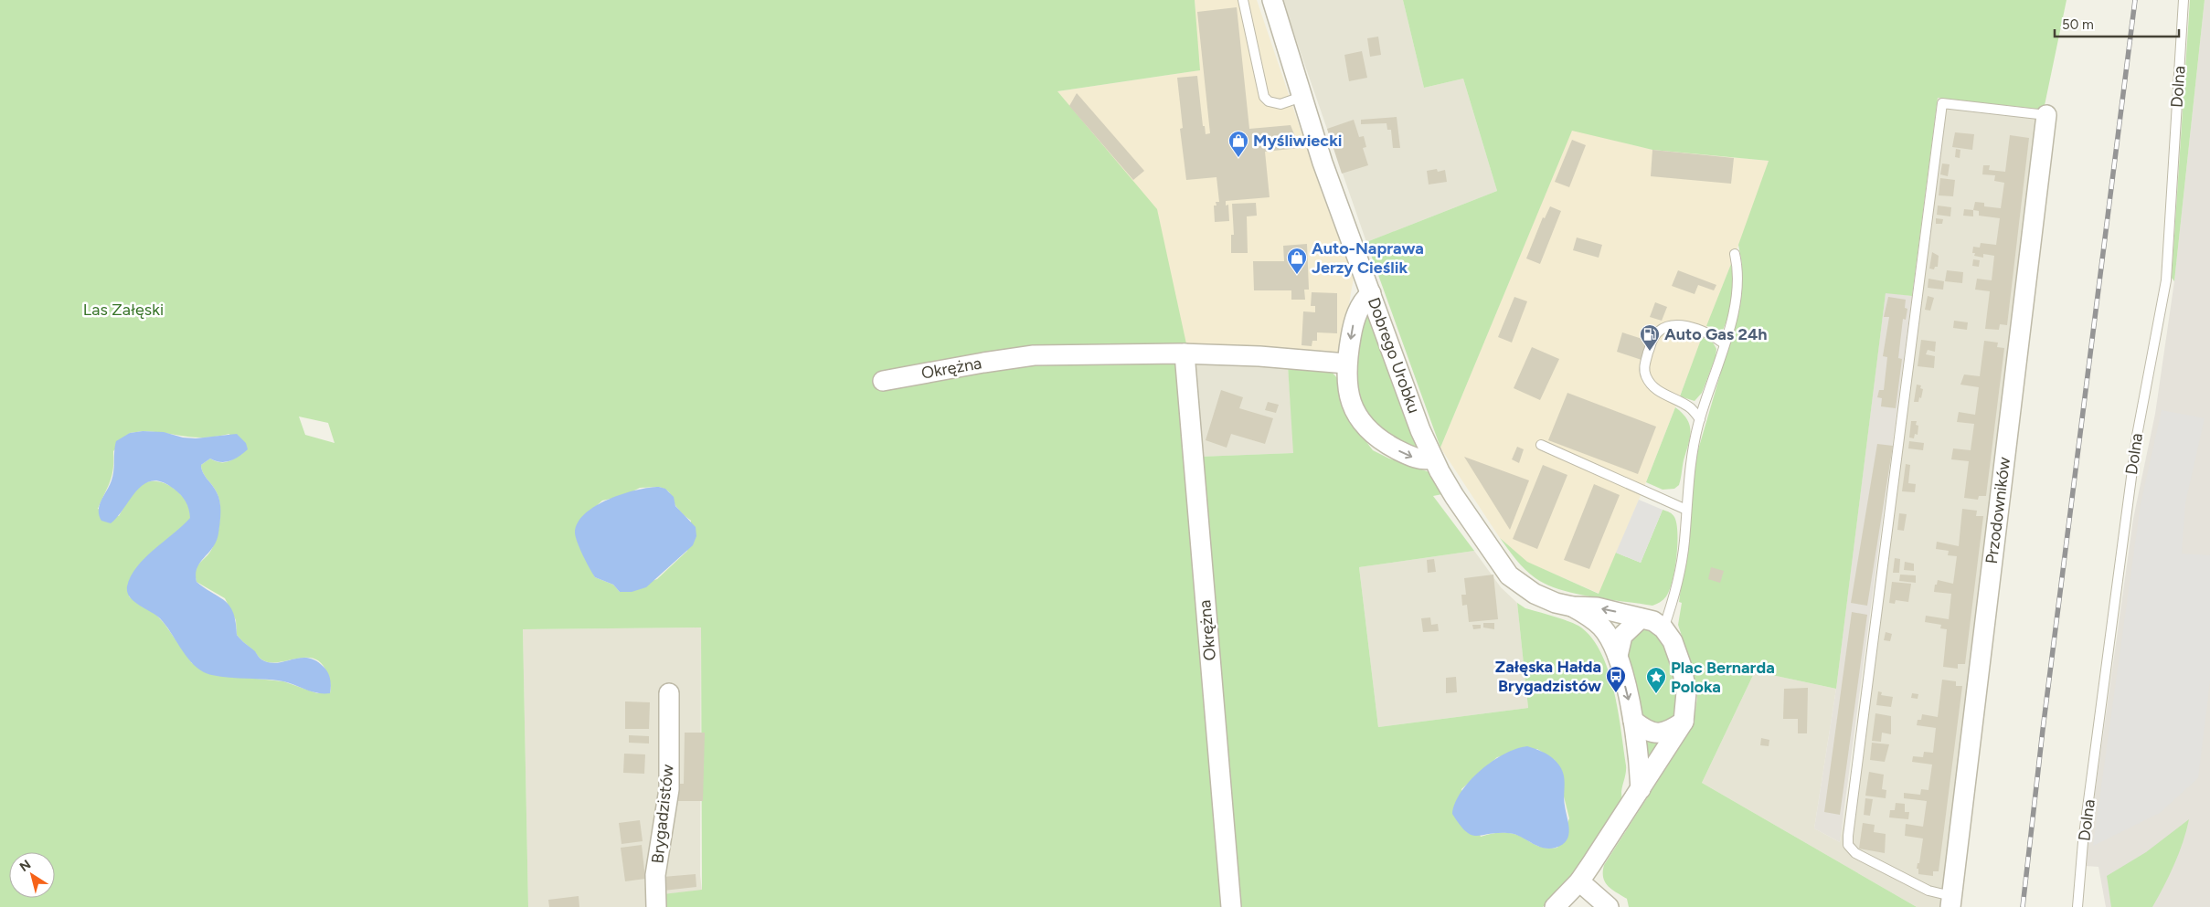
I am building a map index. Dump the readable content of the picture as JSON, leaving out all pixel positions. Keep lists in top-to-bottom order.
{
  "streets": {
    "street": [
      "Dobrego Urobku",
      "Okrężna",
      "Przodowników",
      "Brygadzistów"
    ],
    "lane": ["Dolna"]
  },
  "parks": ["Las Załęski"],
  "places": {
    "shop": ["Myśliwiecki", "Auto-Naprawa Jerzy Cieślik"],
    "fuel station": ["Auto Gas 24h"],
    "bus stop": ["Załęska Hałda Brygadzistów"],
    "place": ["Plac Bernarda Poloka"]
  },
  "scale_bar": "50 m",
  "north": "top left"
}
